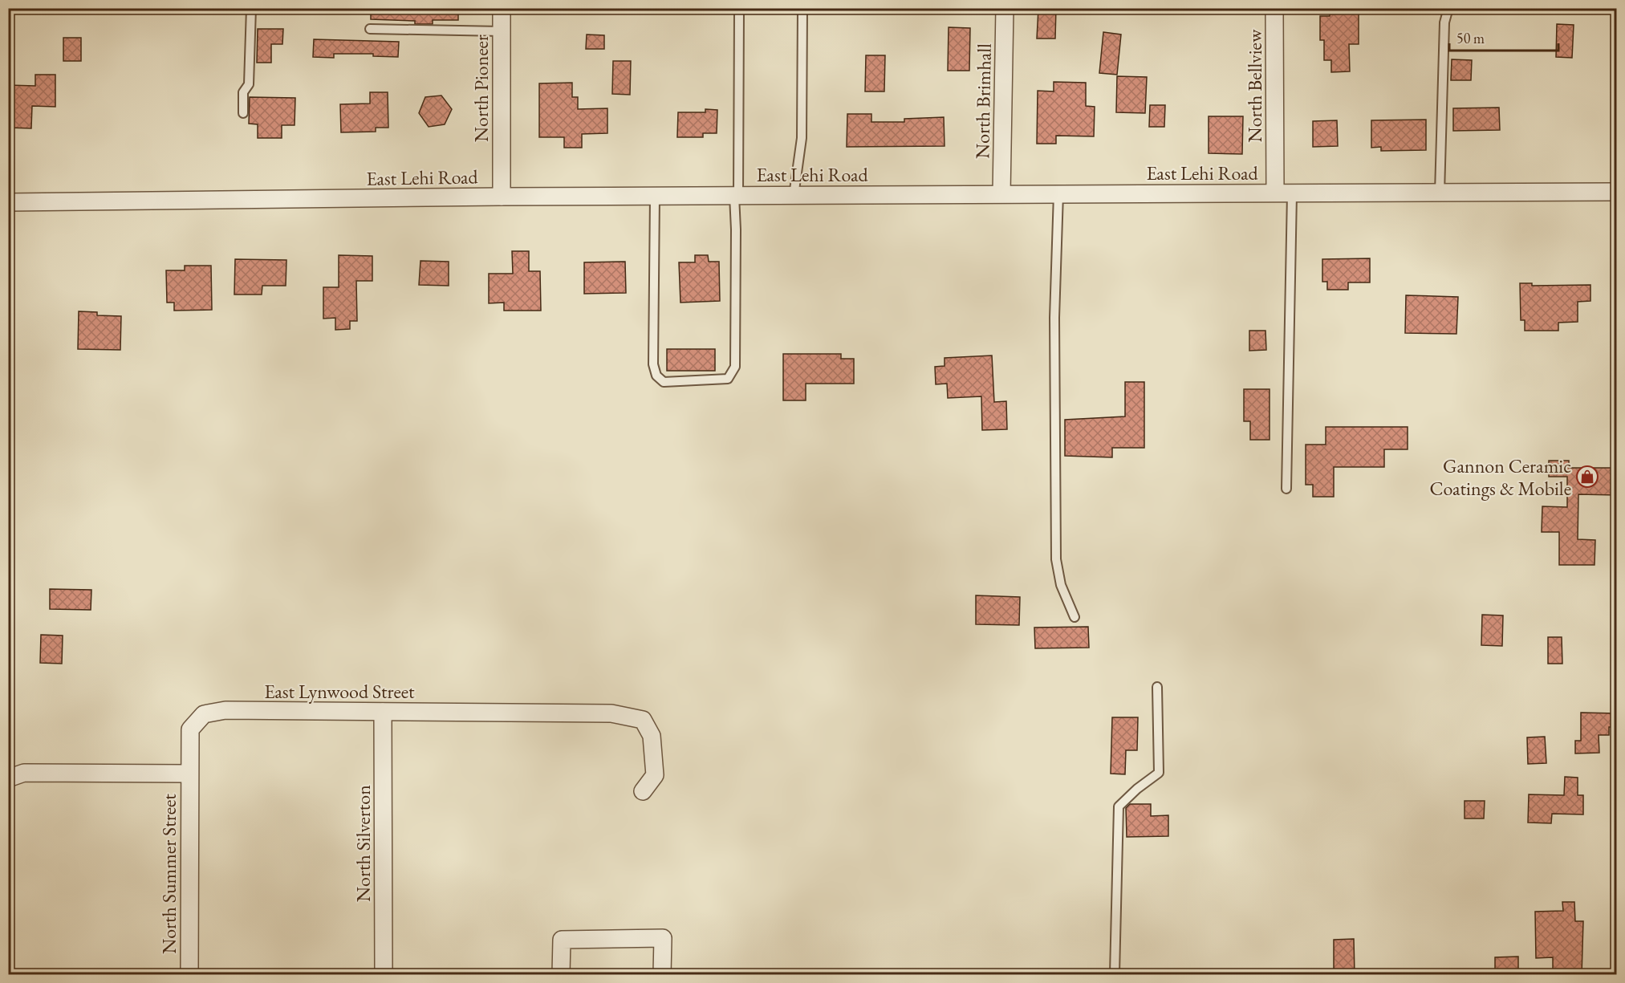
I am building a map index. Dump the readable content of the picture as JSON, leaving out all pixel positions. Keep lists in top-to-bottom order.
{
  "streets": {
    "street": [
      "North Bellview",
      "North Pioneer",
      "North Brimhall",
      "East Lehi Road",
      "East Lynwood Street",
      "North Silverton",
      "North Summer Street"
    ]
  },
  "crossings": [
    ["North Bellview", "East Lehi Road"],
    ["North Pioneer", "East Lehi Road"],
    ["North Brimhall", "East Lehi Road"],
    ["East Lynwood Street", "North Silverton"],
    ["East Lynwood Street", "North Summer Street"]
  ],
  "places": {
    "shop": ["Gannon Ceramic Coatings & Mobile"]
  },
  "scale_bar": "50 m"
}
